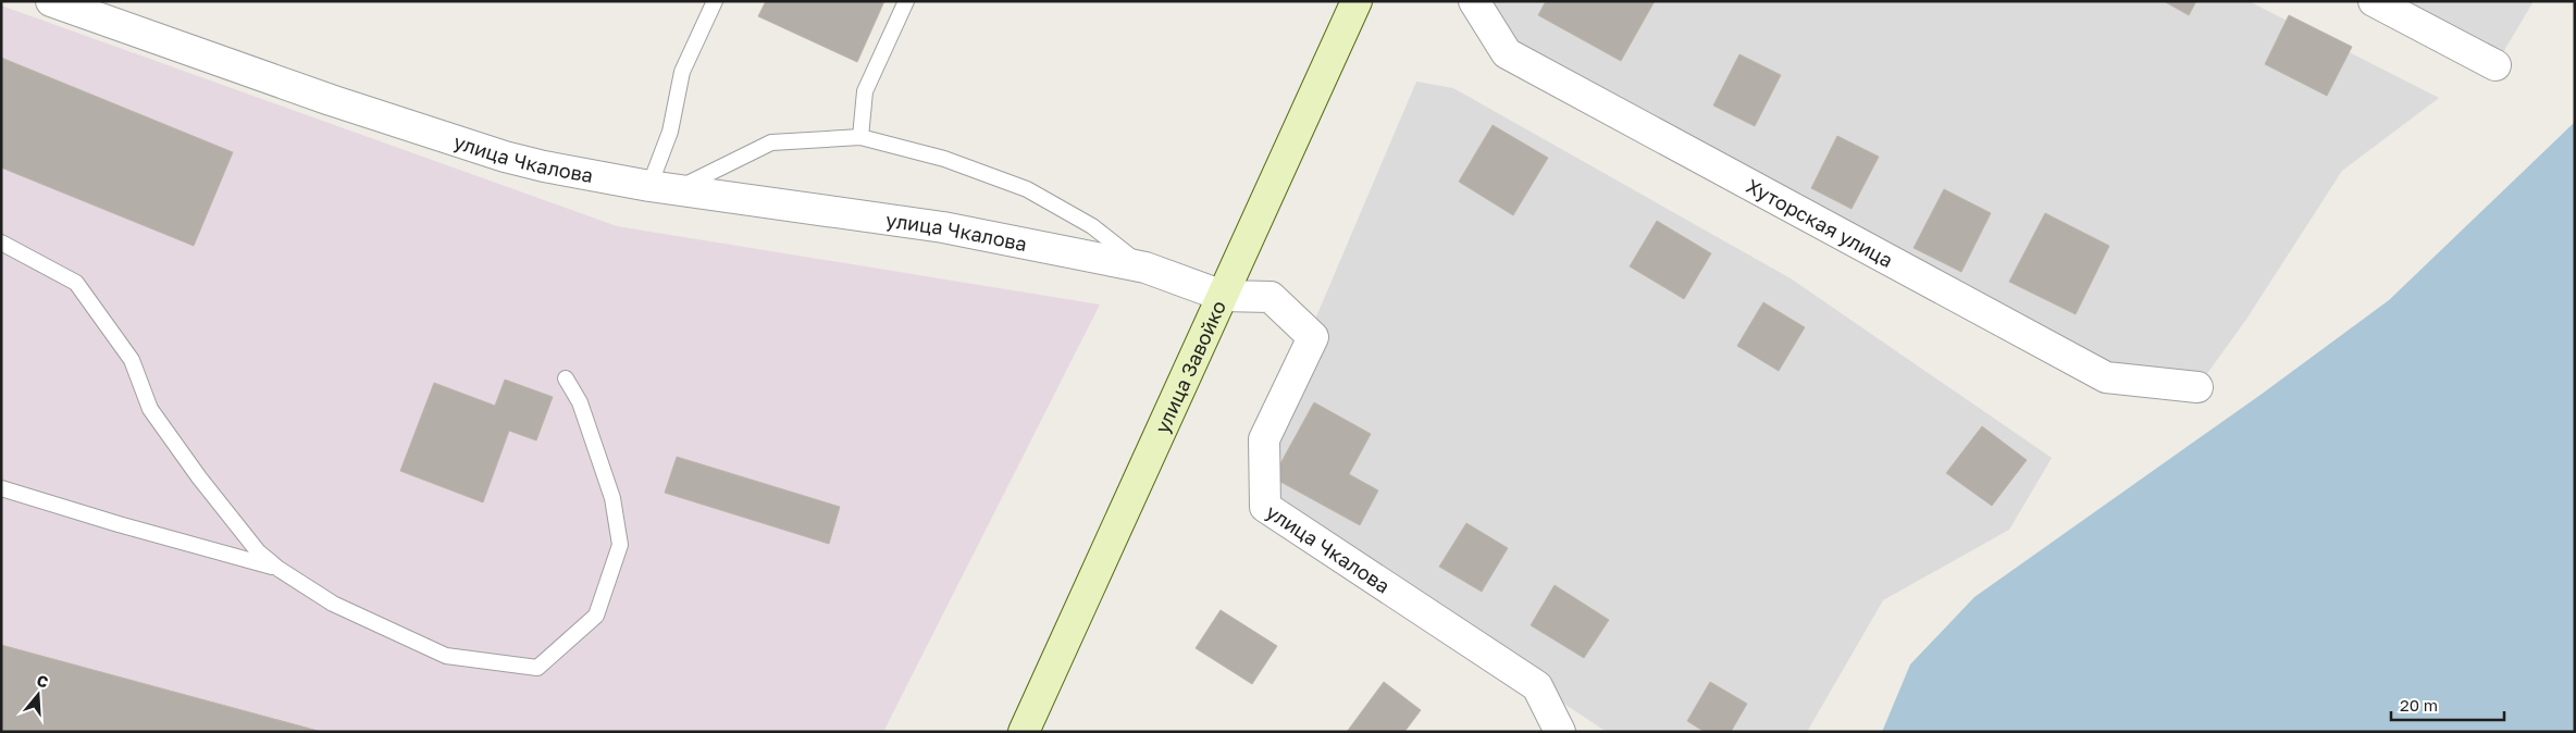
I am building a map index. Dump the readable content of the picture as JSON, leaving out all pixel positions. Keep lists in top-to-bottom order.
{
  "streets": {
    "main road": ["улица Завойко"],
    "street": ["улица Чкалова", "Хуторская улица"]
  },
  "crossings": [
    ["улица Чкалова", "улица Завойко"]
  ],
  "scale_bar": "20 m",
  "north": "top"
}
